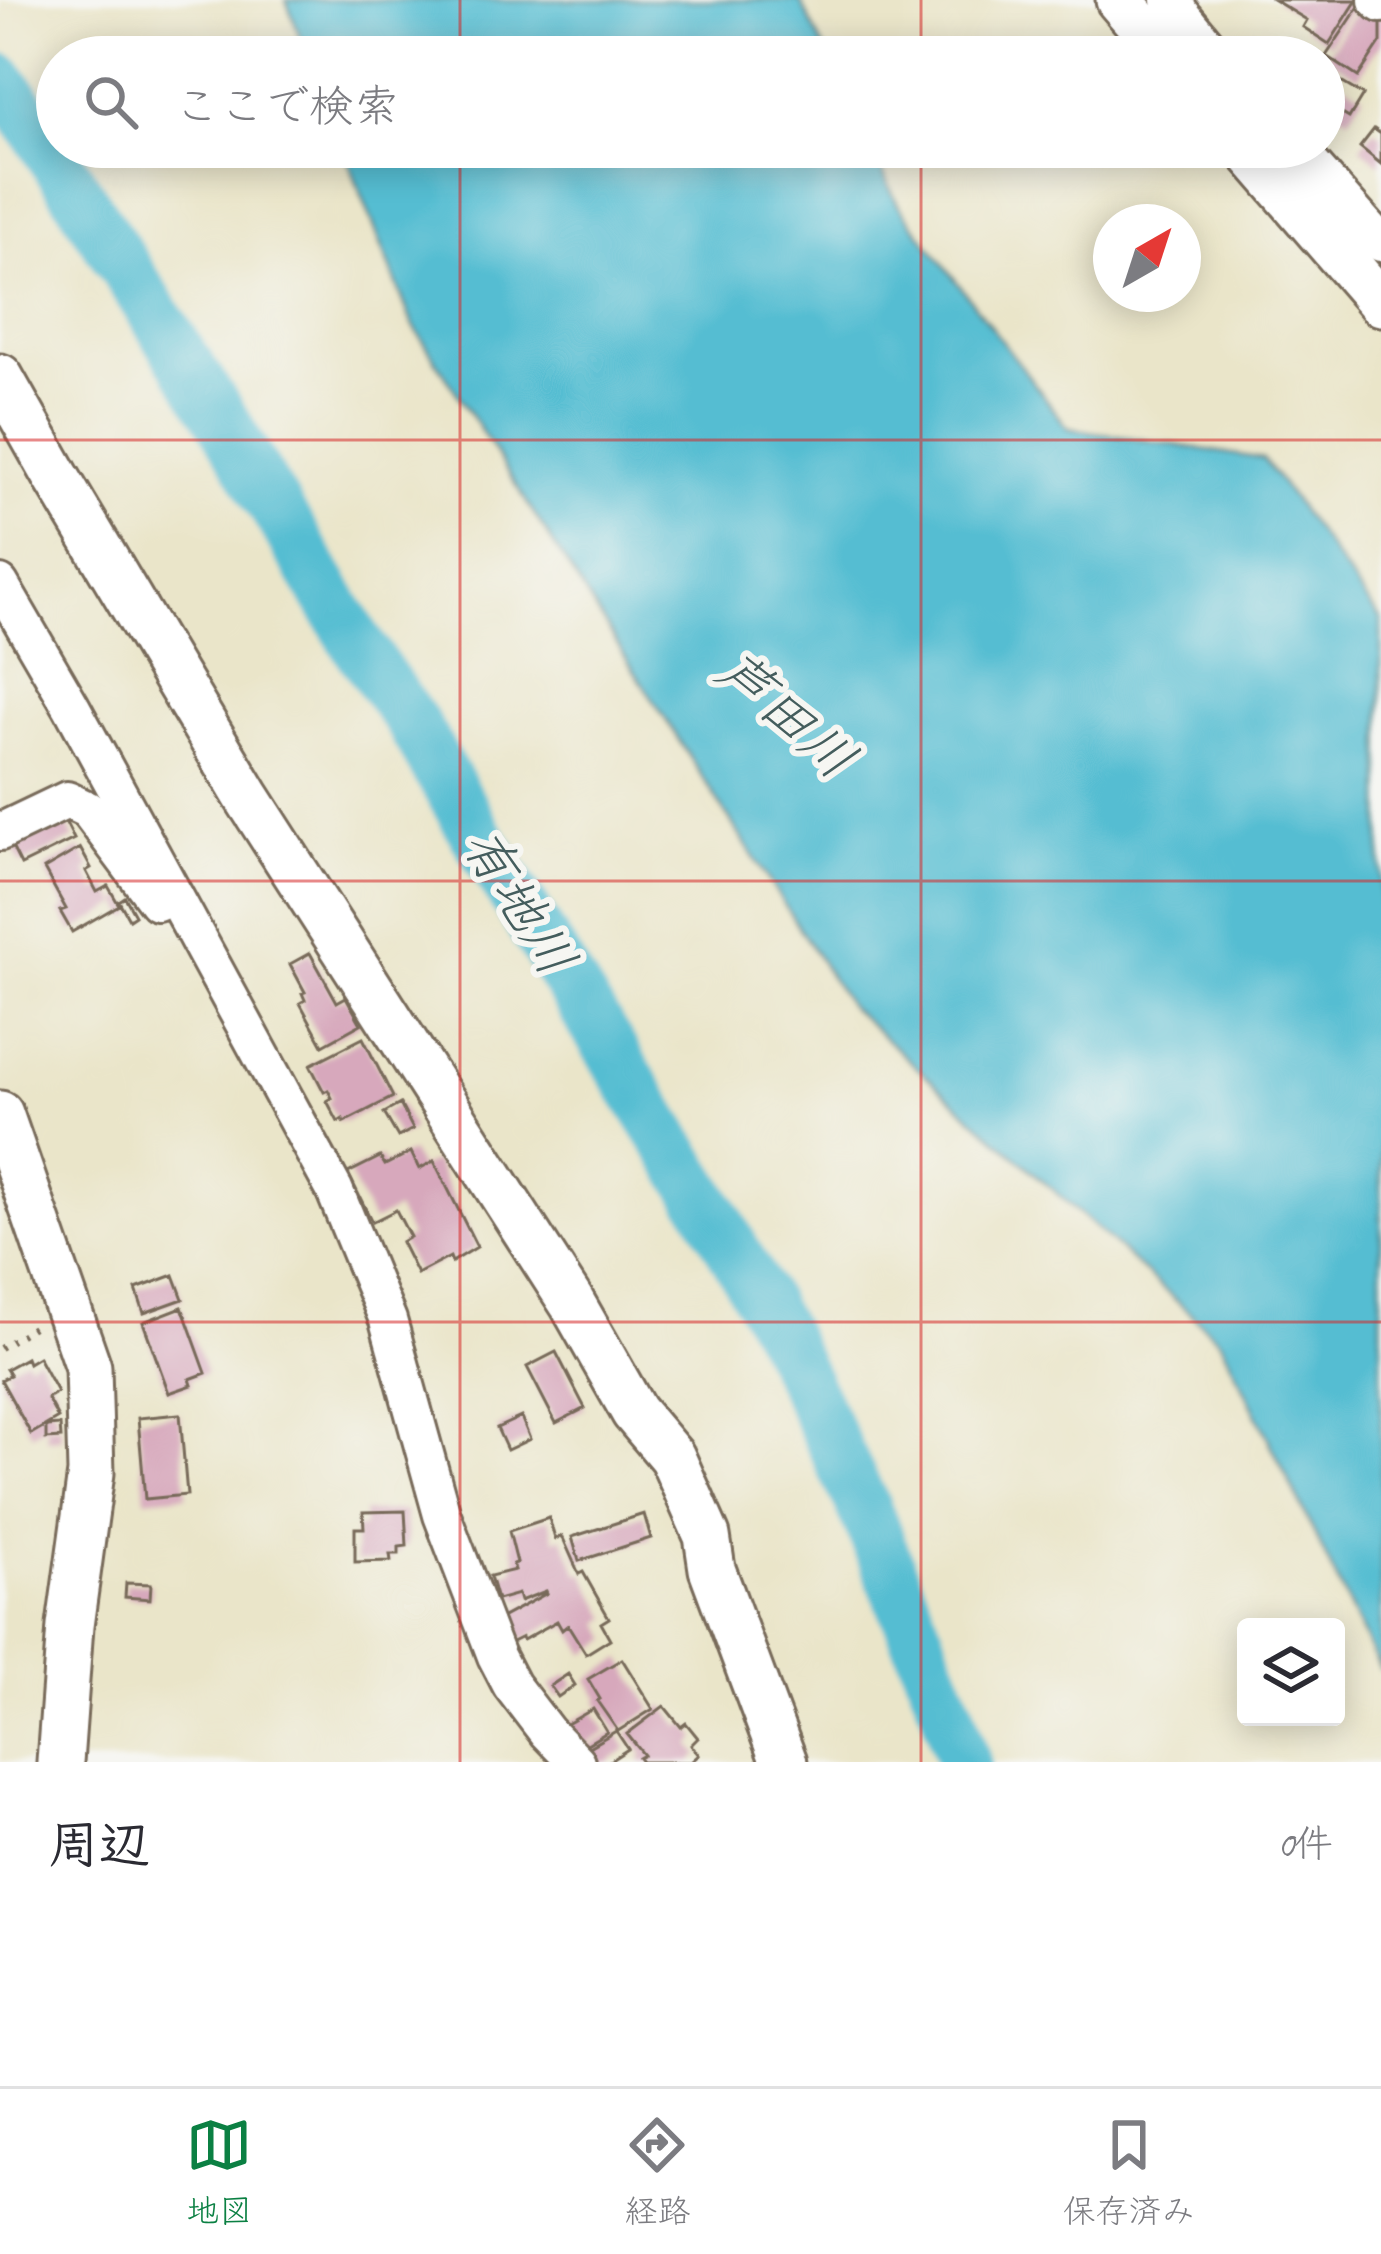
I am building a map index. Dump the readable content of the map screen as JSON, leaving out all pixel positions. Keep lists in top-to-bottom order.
{
  "water": ["芦田川", "有地川"],
  "north": "top right",
  "page": {
    "search": "ここで検索",
    "heading": ["周辺", "0件"],
    "nav": ["地図", "経路", "保存済み"]
  }
}
